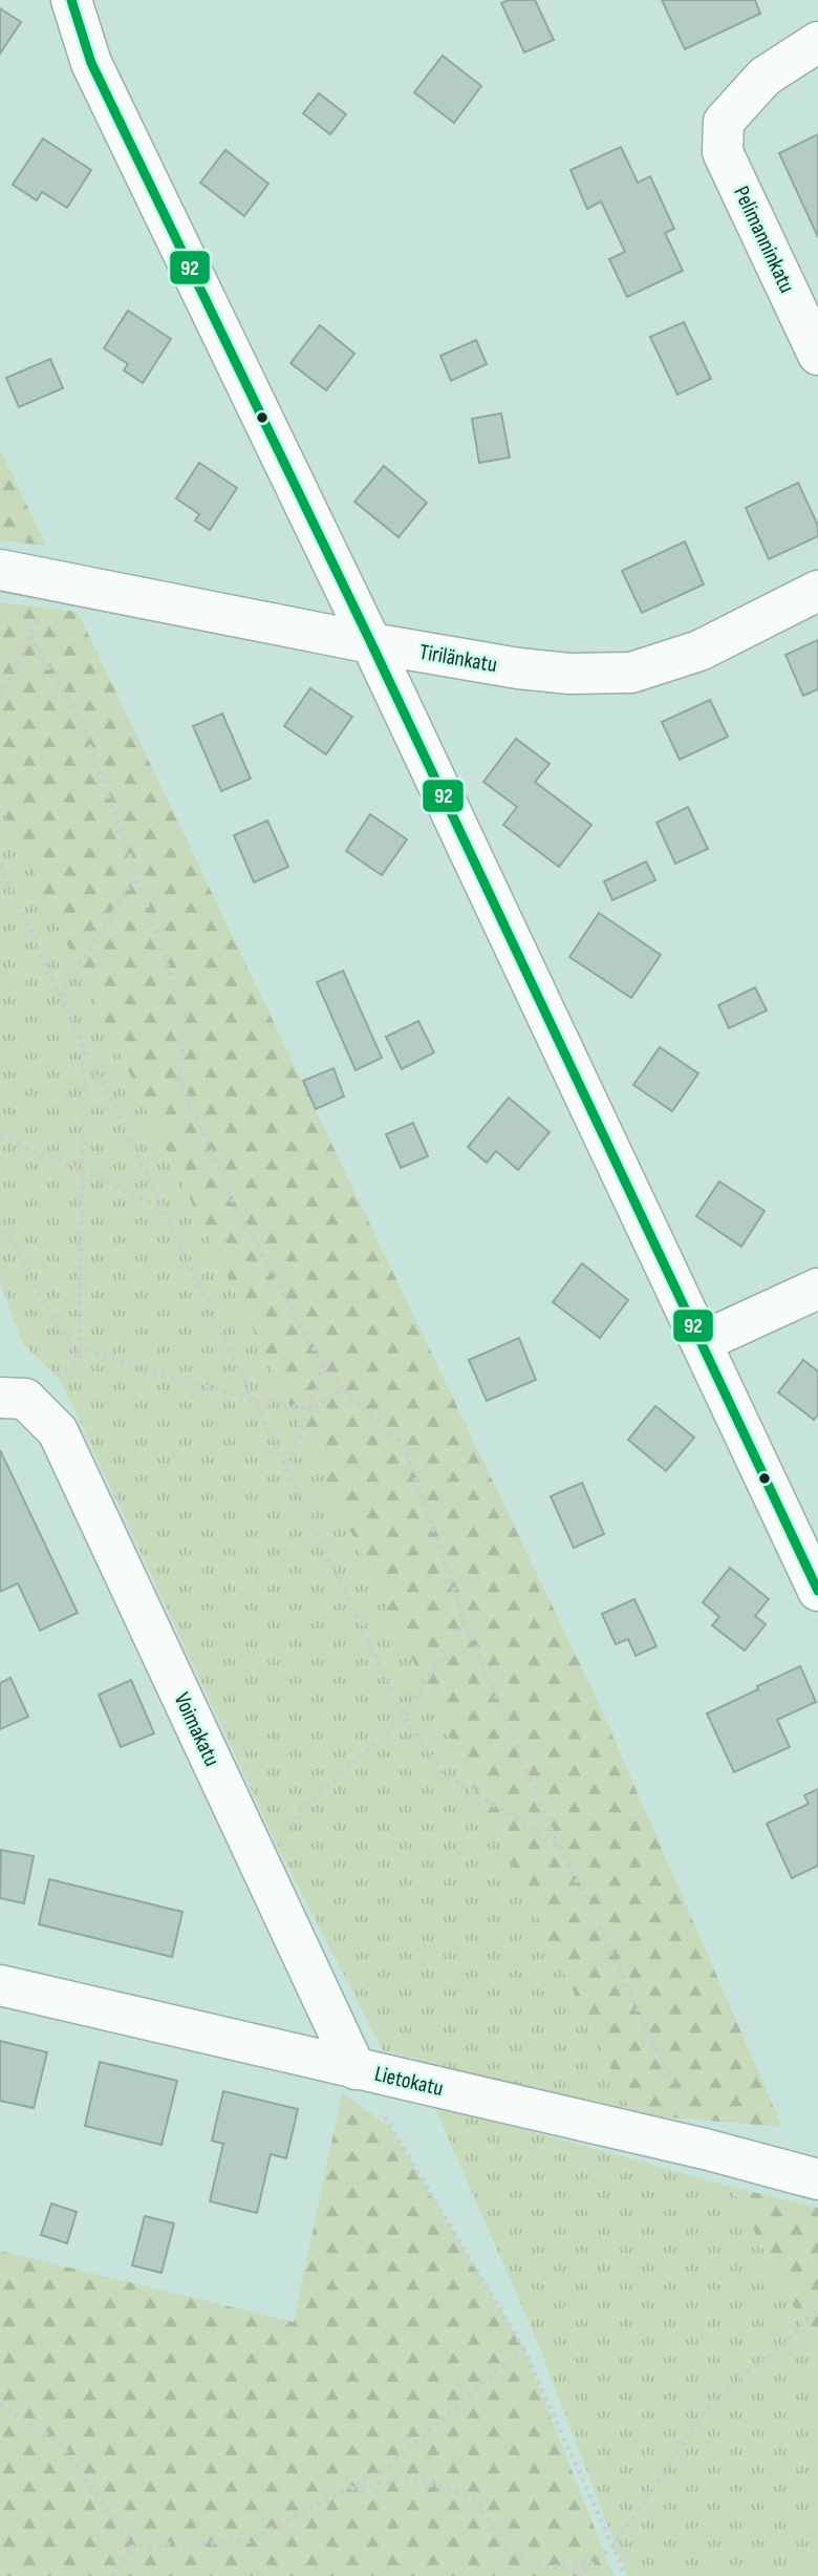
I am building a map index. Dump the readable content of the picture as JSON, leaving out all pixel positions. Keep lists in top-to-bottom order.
{
  "streets": {
    "street": [
      "Pelimanninkatu",
      "Tirilänkatu",
      "Voimakatu",
      "Lietokatu"
    ]
  },
  "crossings": [
    ["Voimakatu", "Lietokatu"]
  ],
  "lines": ["transit line 92"]
}
